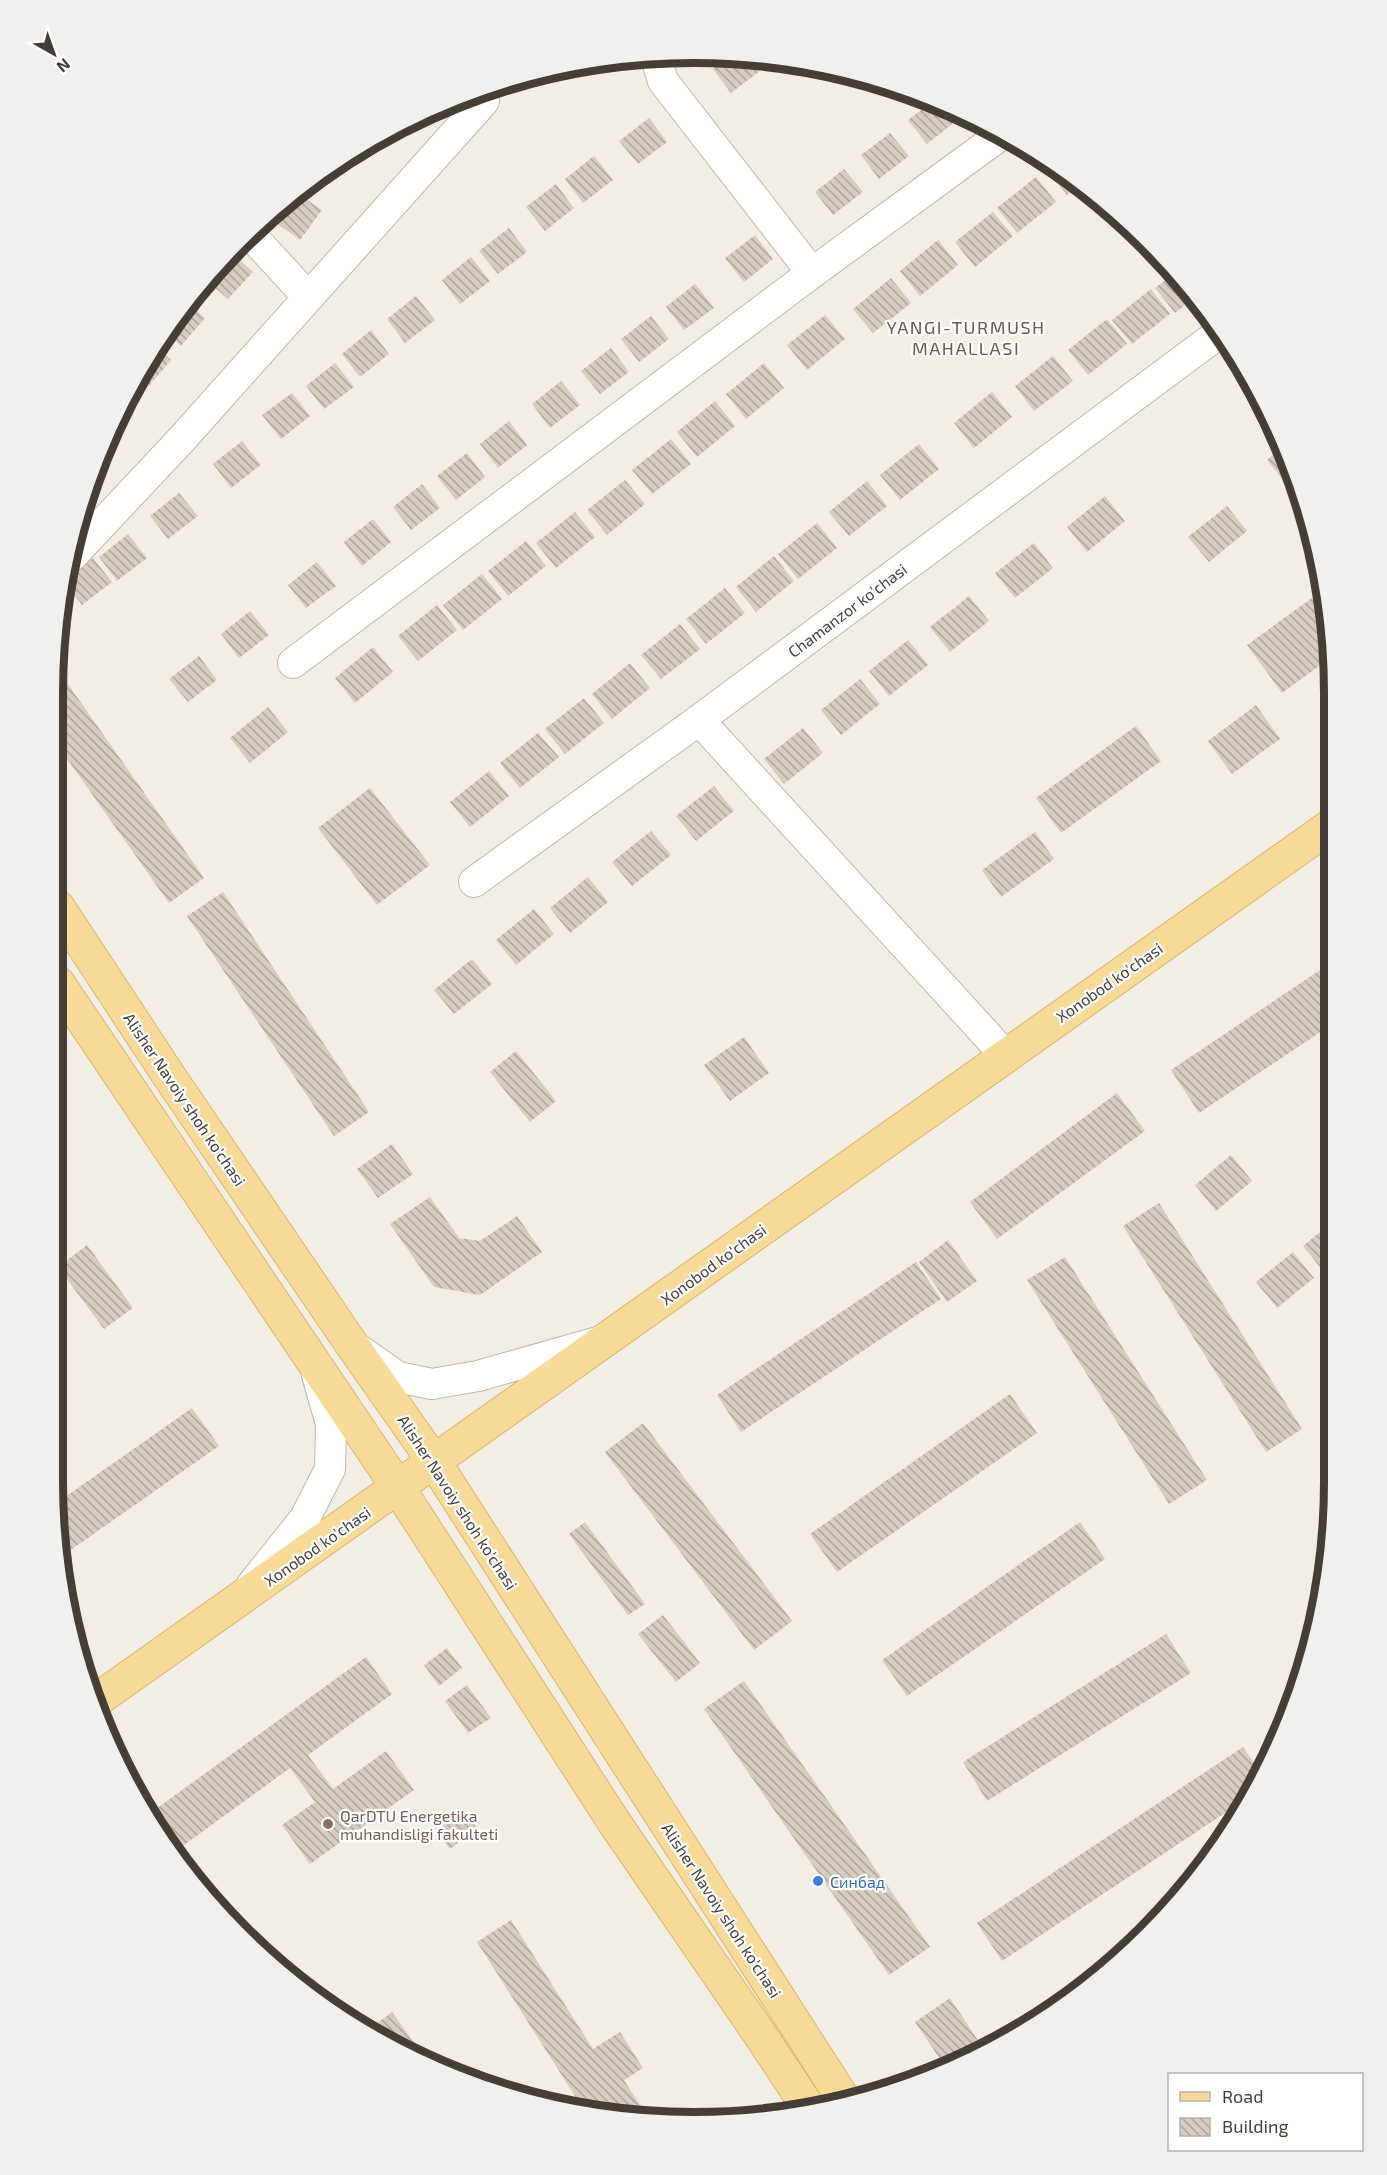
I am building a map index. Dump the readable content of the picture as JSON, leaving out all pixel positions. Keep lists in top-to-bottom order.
{
  "streets": {
    "main road": ["Xonobod ko'chasi", "Alisher Navoiy shoh ko'chasi"],
    "street": ["Chamanzor ko'chasi"]
  },
  "crossings": [
    ["Xonobod ko'chasi", "Alisher Navoiy shoh ko'chasi"]
  ],
  "districts": ["YANGI-TURMUSH MAHALLASI"],
  "places": ["QarDTU Energetika muhandisligi fakulteti", "Синбад"],
  "legend": ["Road", "Building"],
  "north": "bottom right"
}
